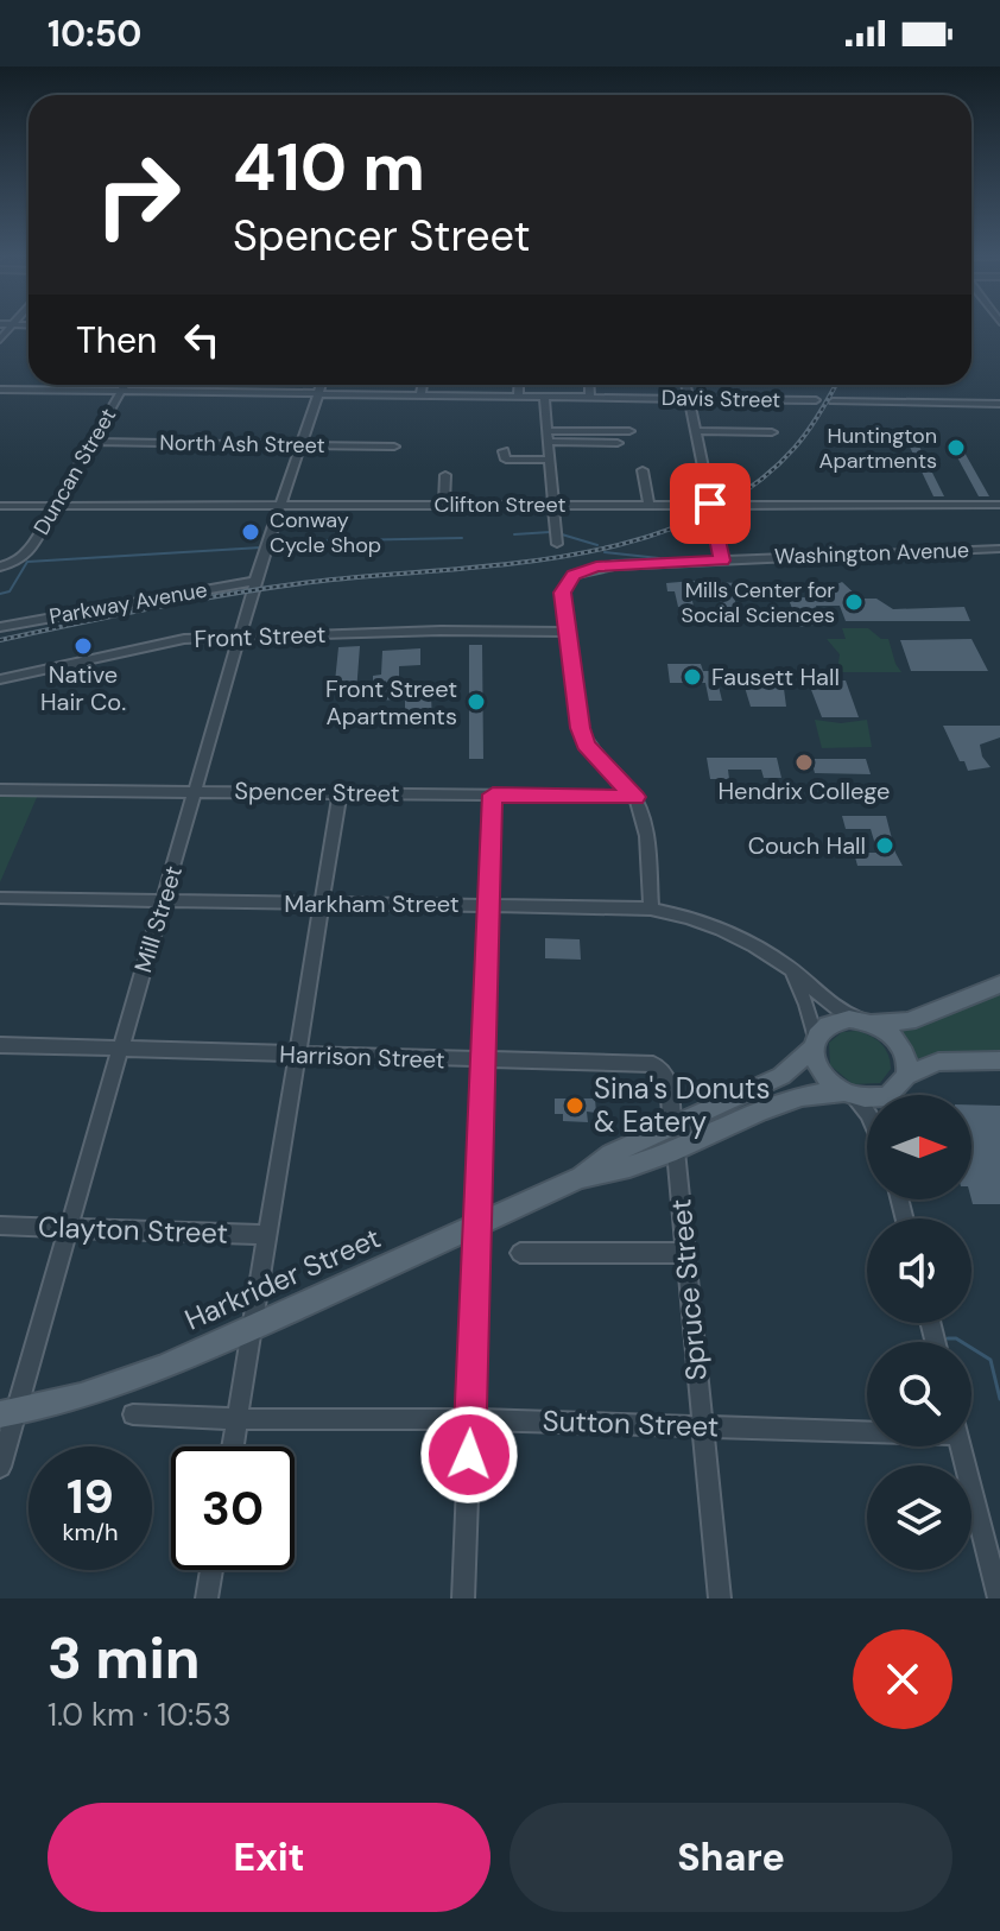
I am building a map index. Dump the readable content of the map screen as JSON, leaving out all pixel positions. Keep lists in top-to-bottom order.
{
  "streets": {
    "main road": ["Harkrider Street"],
    "street": [
      "Davis Street",
      "North Ash Street",
      "Duncan Street",
      "Clifton Street",
      "Washington Avenue",
      "Parkway Avenue",
      "Front Street",
      "Spencer Street",
      "Markham Street",
      "Mill Street",
      "Harrison Street",
      "Clayton Street",
      "Spruce Street",
      "Sutton Street"
    ]
  },
  "crossings": [
    ["Davis Street", "Duncan Street"],
    ["Davis Street", "Mill Street"],
    ["North Ash Street", "Duncan Street"],
    ["North Ash Street", "Mill Street"],
    ["Duncan Street", "Clifton Street"],
    ["Clifton Street", "Mill Street"],
    ["Parkway Avenue", "Mill Street"],
    ["Front Street", "Mill Street"],
    ["Spencer Street", "Mill Street"],
    ["Markham Street", "Mill Street"],
    ["Markham Street", "Harkrider Street"],
    ["Mill Street", "Harrison Street"],
    ["Mill Street", "Clayton Street"],
    ["Mill Street", "Harkrider Street"],
    ["Harrison Street", "Harkrider Street"],
    ["Harrison Street", "Spruce Street"],
    ["Harkrider Street", "Spruce Street"],
    ["Spruce Street", "Sutton Street"]
  ],
  "places": [
    "Huntington Apartments",
    "Conway Cycle Shop",
    "Mills Center for Social Sciences",
    "Native Hair Co.",
    "Fausett Hall",
    "Front Street Apartments",
    "Hendrix College",
    "Couch Hall",
    "Sina's Donuts & Eatery"
  ],
  "north": "right",
  "page": {
    "status": "10:50",
    "turn": ["410 m", "Spencer Street"],
    "then": "Then",
    "speed": "19 km/h",
    "limit": "30",
    "heading": ["3 min", "1.0 km · 10:53"],
    "buttons": ["Exit", "Share"]
  }
}
